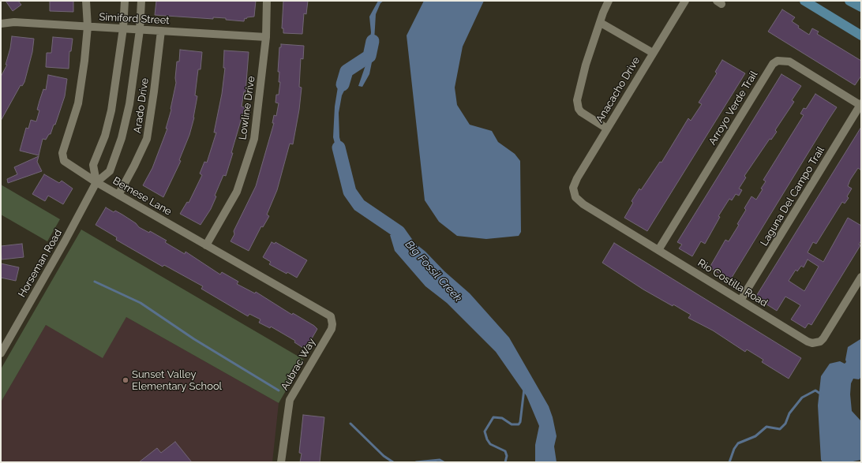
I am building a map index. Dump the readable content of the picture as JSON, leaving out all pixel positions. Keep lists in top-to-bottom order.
{
  "streets": {
    "street": [
      "Simiford Street",
      "Anacacho Drive",
      "Arado Drive",
      "Lowline Drive",
      "Arroyo Verde Trail",
      "Bernese Lane",
      "Laguna Del Campo Trail",
      "Horseman Road",
      "Rio Costilla Road",
      "Aubrac Way"
    ]
  },
  "crossings": [
    ["Simiford Street", "Arado Drive"],
    ["Simiford Street", "Lowline Drive"],
    ["Simiford Street", "Bernese Lane"],
    ["Simiford Street", "Horseman Road"],
    ["Anacacho Drive", "Rio Costilla Road"],
    ["Arado Drive", "Bernese Lane"],
    ["Lowline Drive", "Bernese Lane"],
    ["Arroyo Verde Trail", "Laguna Del Campo Trail"],
    ["Arroyo Verde Trail", "Rio Costilla Road"],
    ["Bernese Lane", "Horseman Road"],
    ["Bernese Lane", "Aubrac Way"],
    ["Laguna Del Campo Trail", "Rio Costilla Road"]
  ],
  "water": ["Big Fossil Creek"],
  "places": ["Sunset Valley Elementary School"]
}
